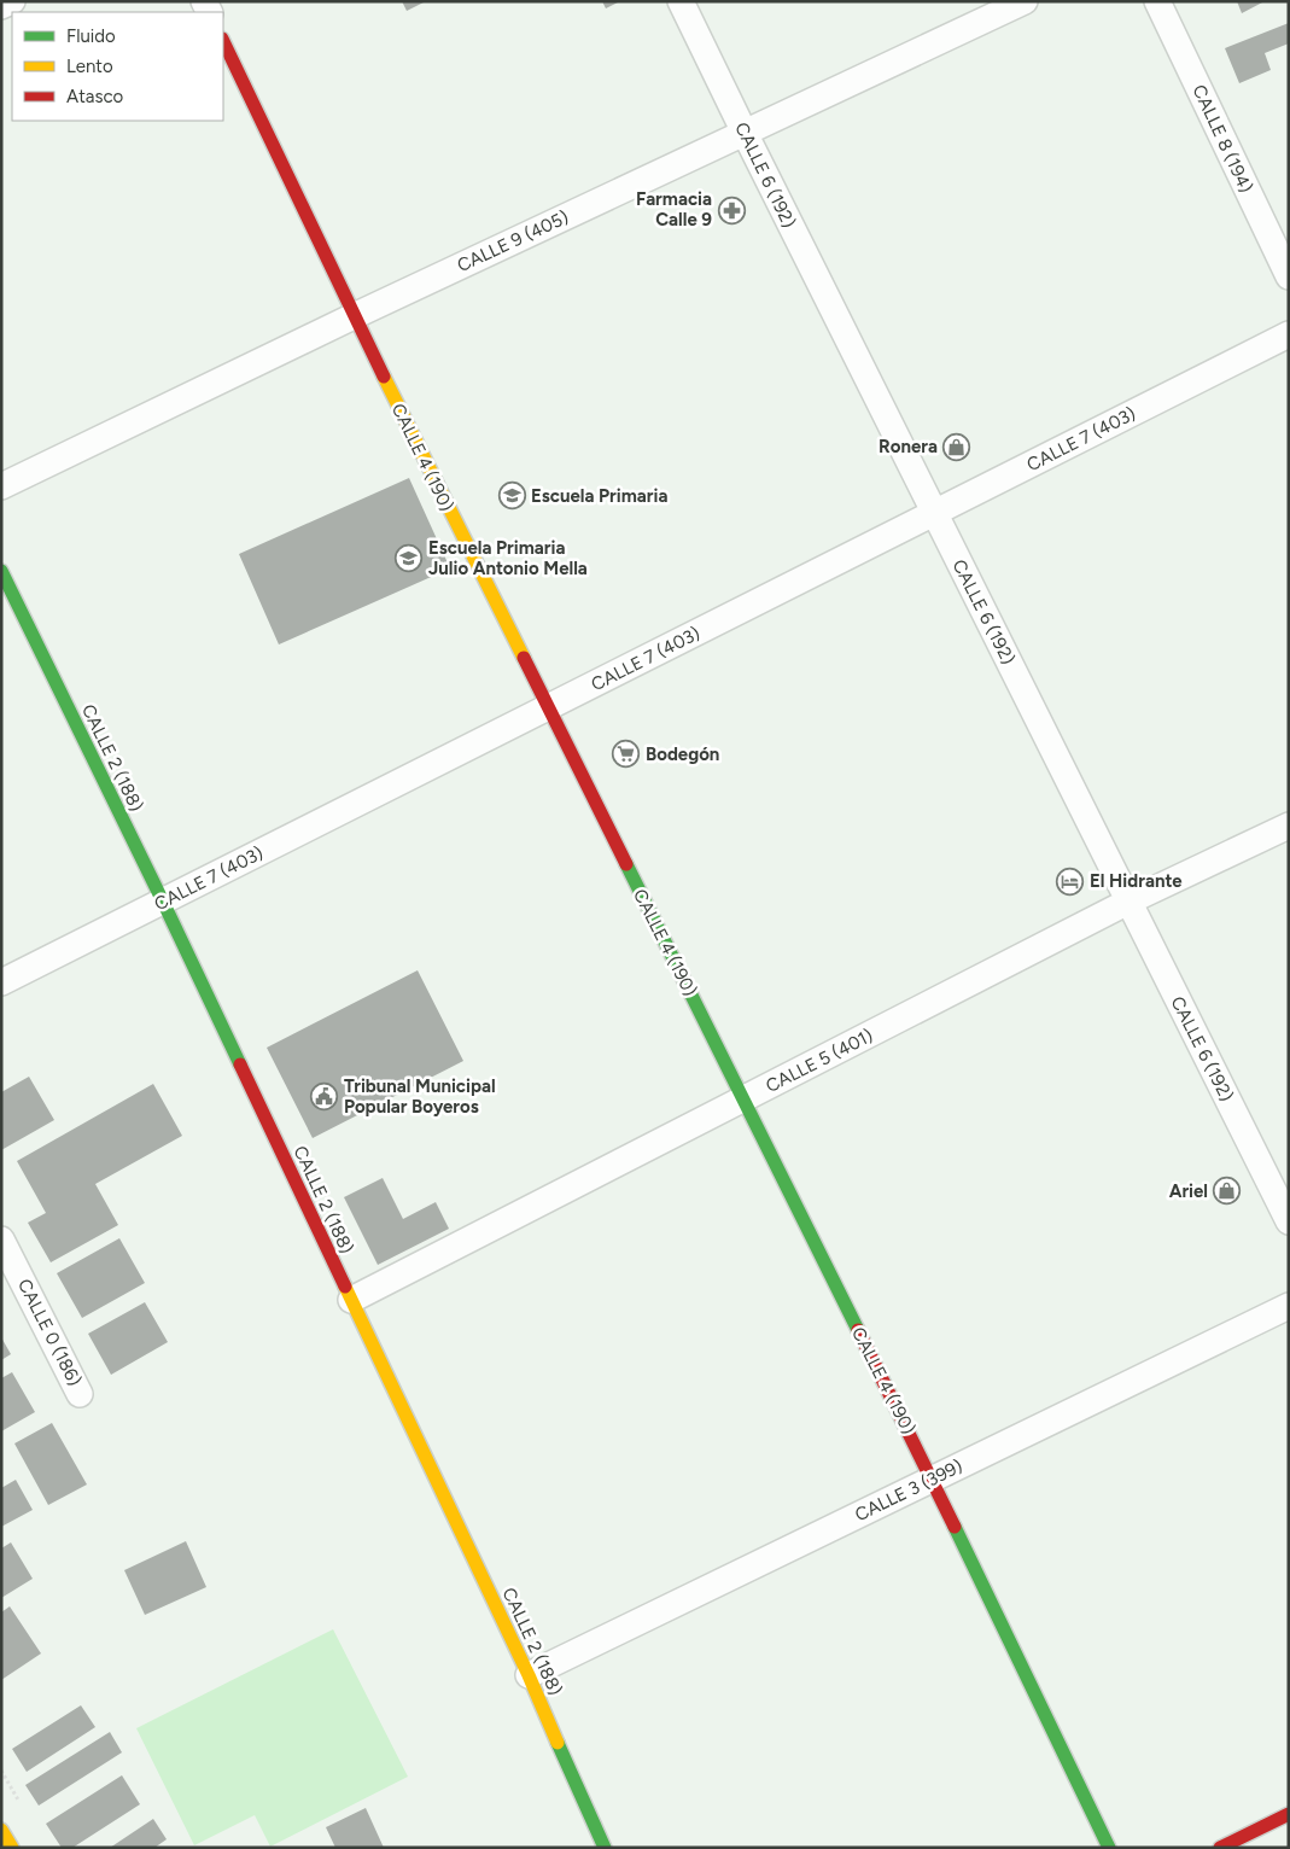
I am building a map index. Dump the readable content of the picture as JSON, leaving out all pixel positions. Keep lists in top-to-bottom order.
{
  "streets": {
    "street": [
      "CALLE 8 (194)",
      "CALLE 6 (192)",
      "CALLE 9 (405)",
      "CALLE 7 (403)",
      "CALLE 4 (190)",
      "CALLE 2 (188)",
      "CALLE 5 (401)",
      "CALLE 0 (186)",
      "CALLE 3 (399)"
    ]
  },
  "crossings": [
    ["CALLE 6 (192)", "CALLE 9 (405)"],
    ["CALLE 6 (192)", "CALLE 7 (403)"],
    ["CALLE 6 (192)", "CALLE 5 (401)"],
    ["CALLE 9 (405)", "CALLE 4 (190)"],
    ["CALLE 7 (403)", "CALLE 4 (190)"],
    ["CALLE 7 (403)", "CALLE 2 (188)"],
    ["CALLE 4 (190)", "CALLE 5 (401)"],
    ["CALLE 4 (190)", "CALLE 3 (399)"],
    ["CALLE 2 (188)", "CALLE 5 (401)"],
    ["CALLE 2 (188)", "CALLE 3 (399)"]
  ],
  "places": {
    "pharmacy": ["Farmacia Calle 9"],
    "shop": ["Ronera", "Ariel"],
    "school or university": ["Escuela Primaria", "Escuela Primaria Julio Antonio Mella"],
    "supermarket": ["Bodegón"],
    "hotel": ["El Hidrante"],
    "public building": ["Tribunal Municipal Popular Boyeros"]
  },
  "legend": ["Fluido", "Lento", "Atasco"]
}
